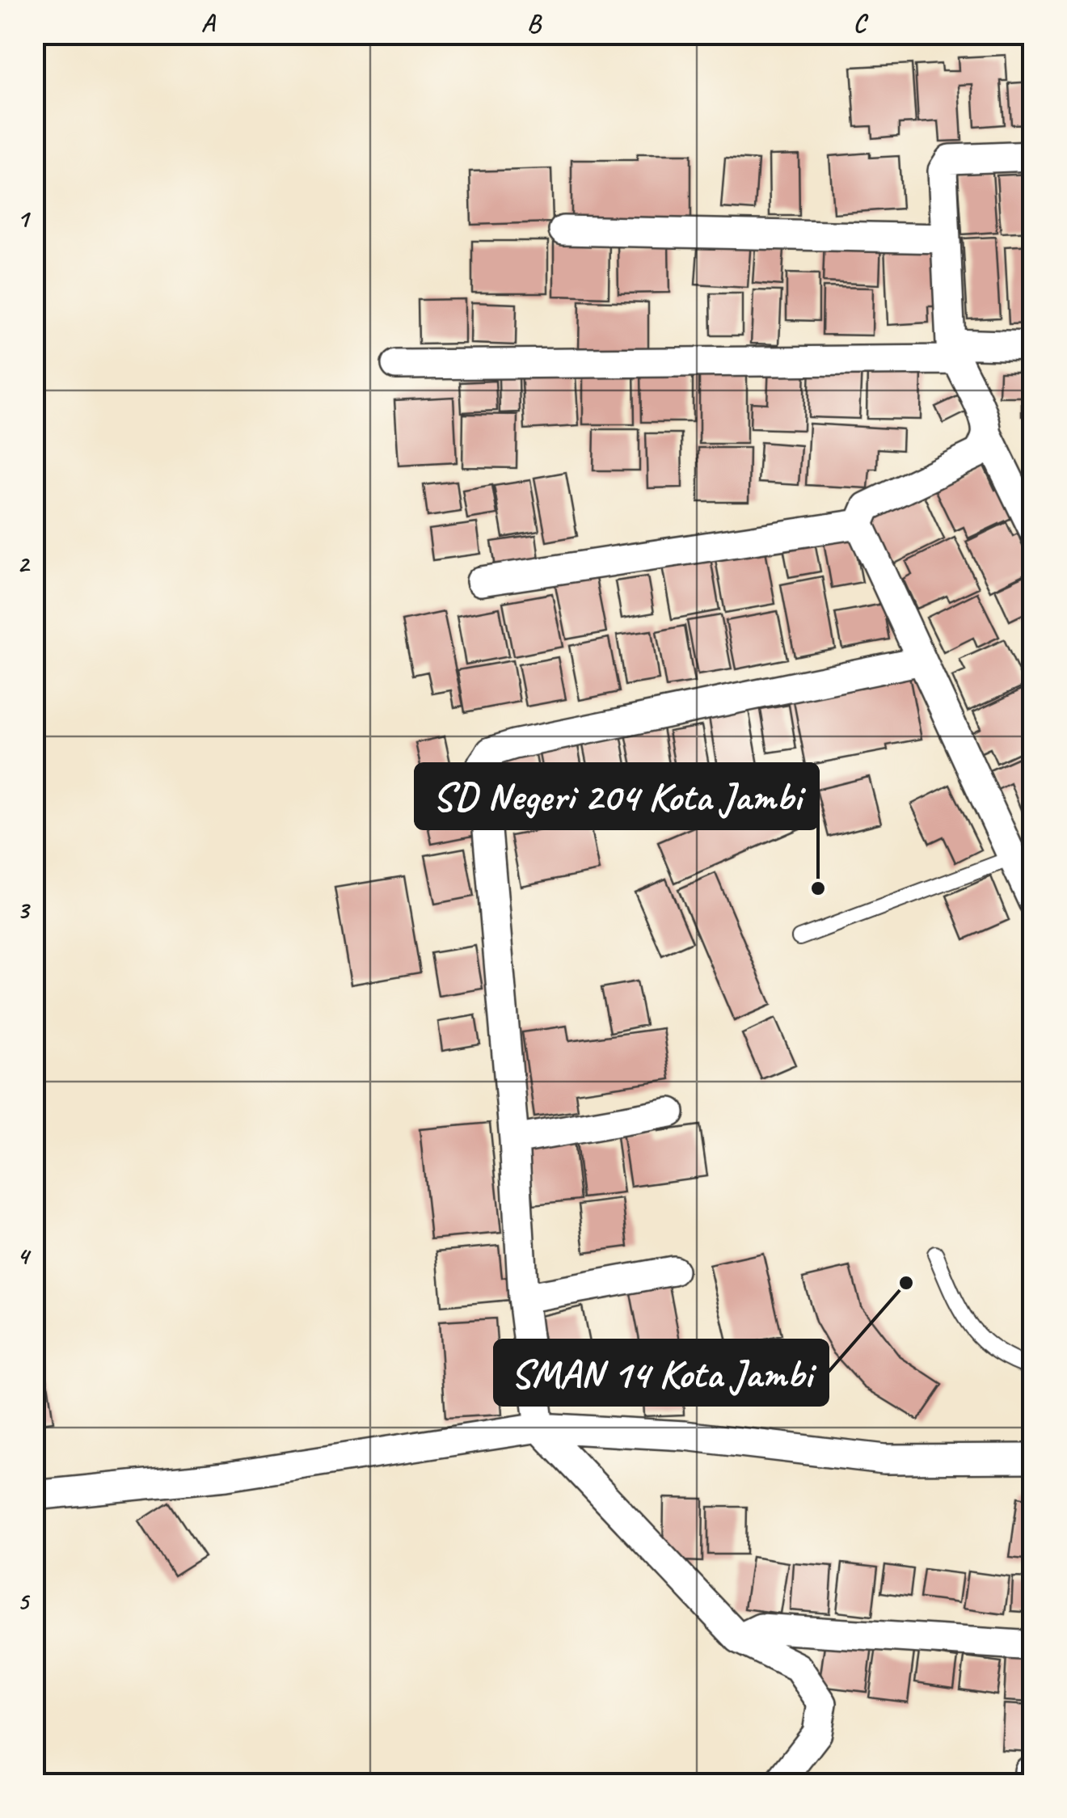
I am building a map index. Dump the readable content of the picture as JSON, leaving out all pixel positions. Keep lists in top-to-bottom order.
{
  "places": ["SD Negeri 204 Kota Jambi", "SMAN 14 Kota Jambi"],
  "grid": {
    "columns": ["A", "B", "C"],
    "rows": [
      "1",
      "2",
      "3",
      "4",
      "5"
    ]
  }
}
